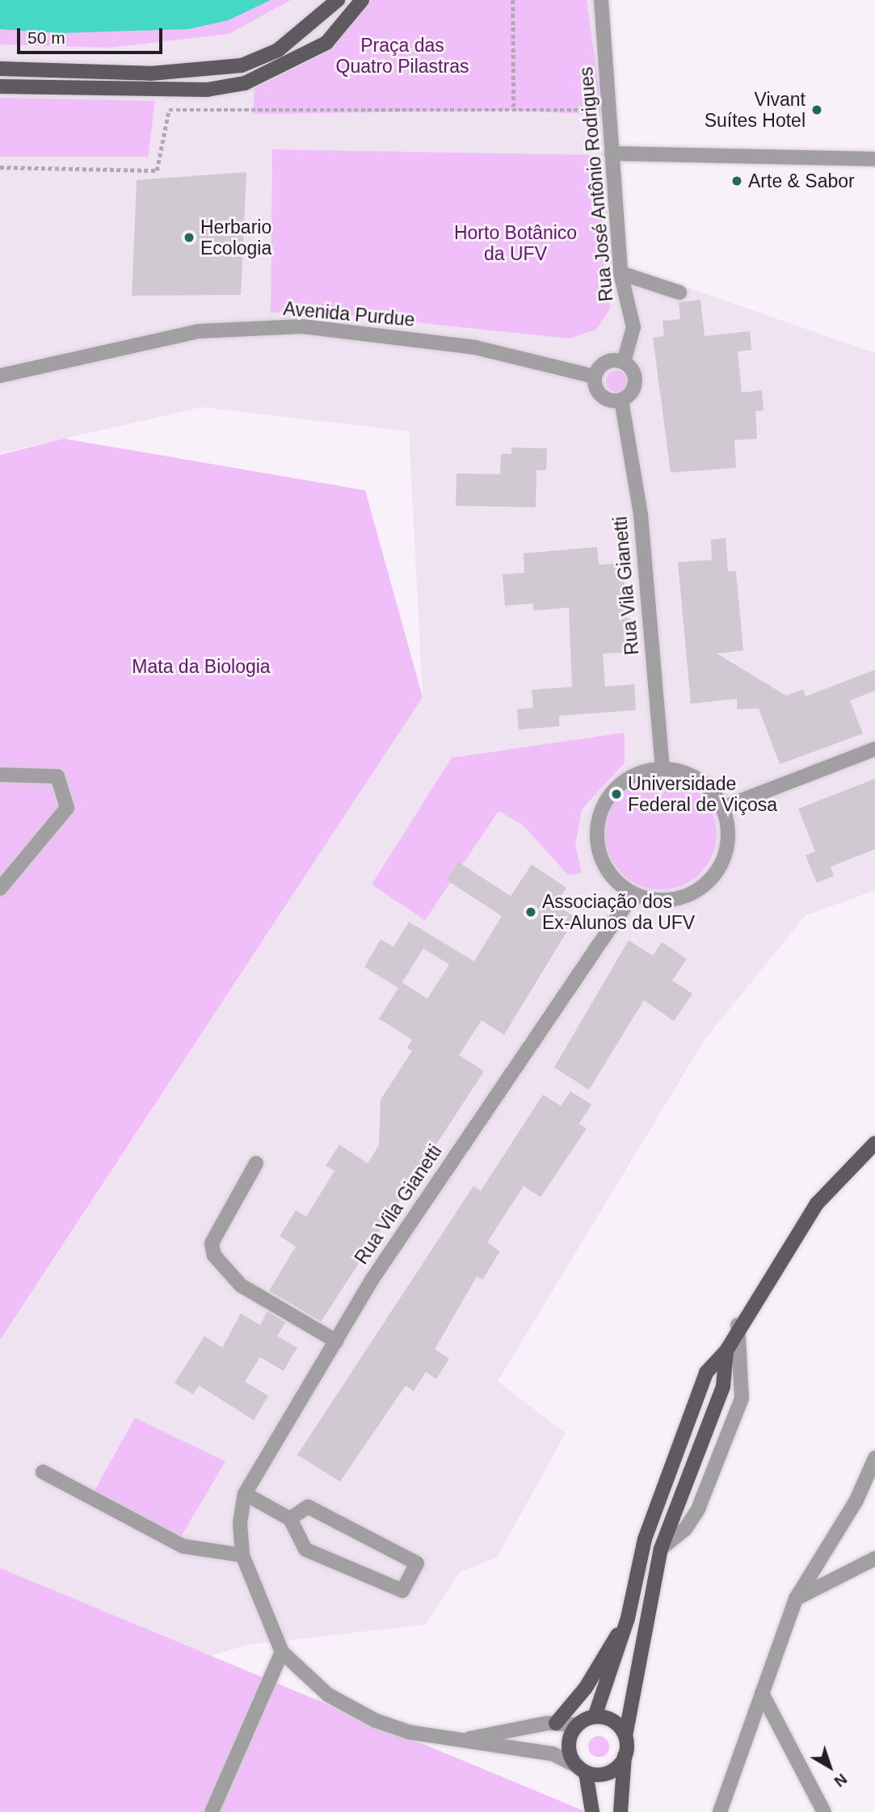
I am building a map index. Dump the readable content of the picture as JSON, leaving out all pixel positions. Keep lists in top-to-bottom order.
{
  "streets": {
    "street": ["Rua José Antônio Rodrigues", "Avenida Purdue", "Rua Vila Gianetti"]
  },
  "crossings": [
    ["Rua José Antônio Rodrigues", "Avenida Purdue"],
    ["Rua José Antônio Rodrigues", "Rua Vila Gianetti"],
    ["Avenida Purdue", "Rua Vila Gianetti"]
  ],
  "parks": ["Praça das Quatro Pilastras", "Horto Botânico da UFV", "Mata da Biologia"],
  "places": [
    "Vivant Suítes Hotel",
    "Arte & Sabor",
    "Herbario Ecologia",
    "Universidade Federal de Viçosa",
    "Associação dos Ex-Alunos da UFV"
  ],
  "scale_bar": "50 m",
  "north": "bottom right"
}
